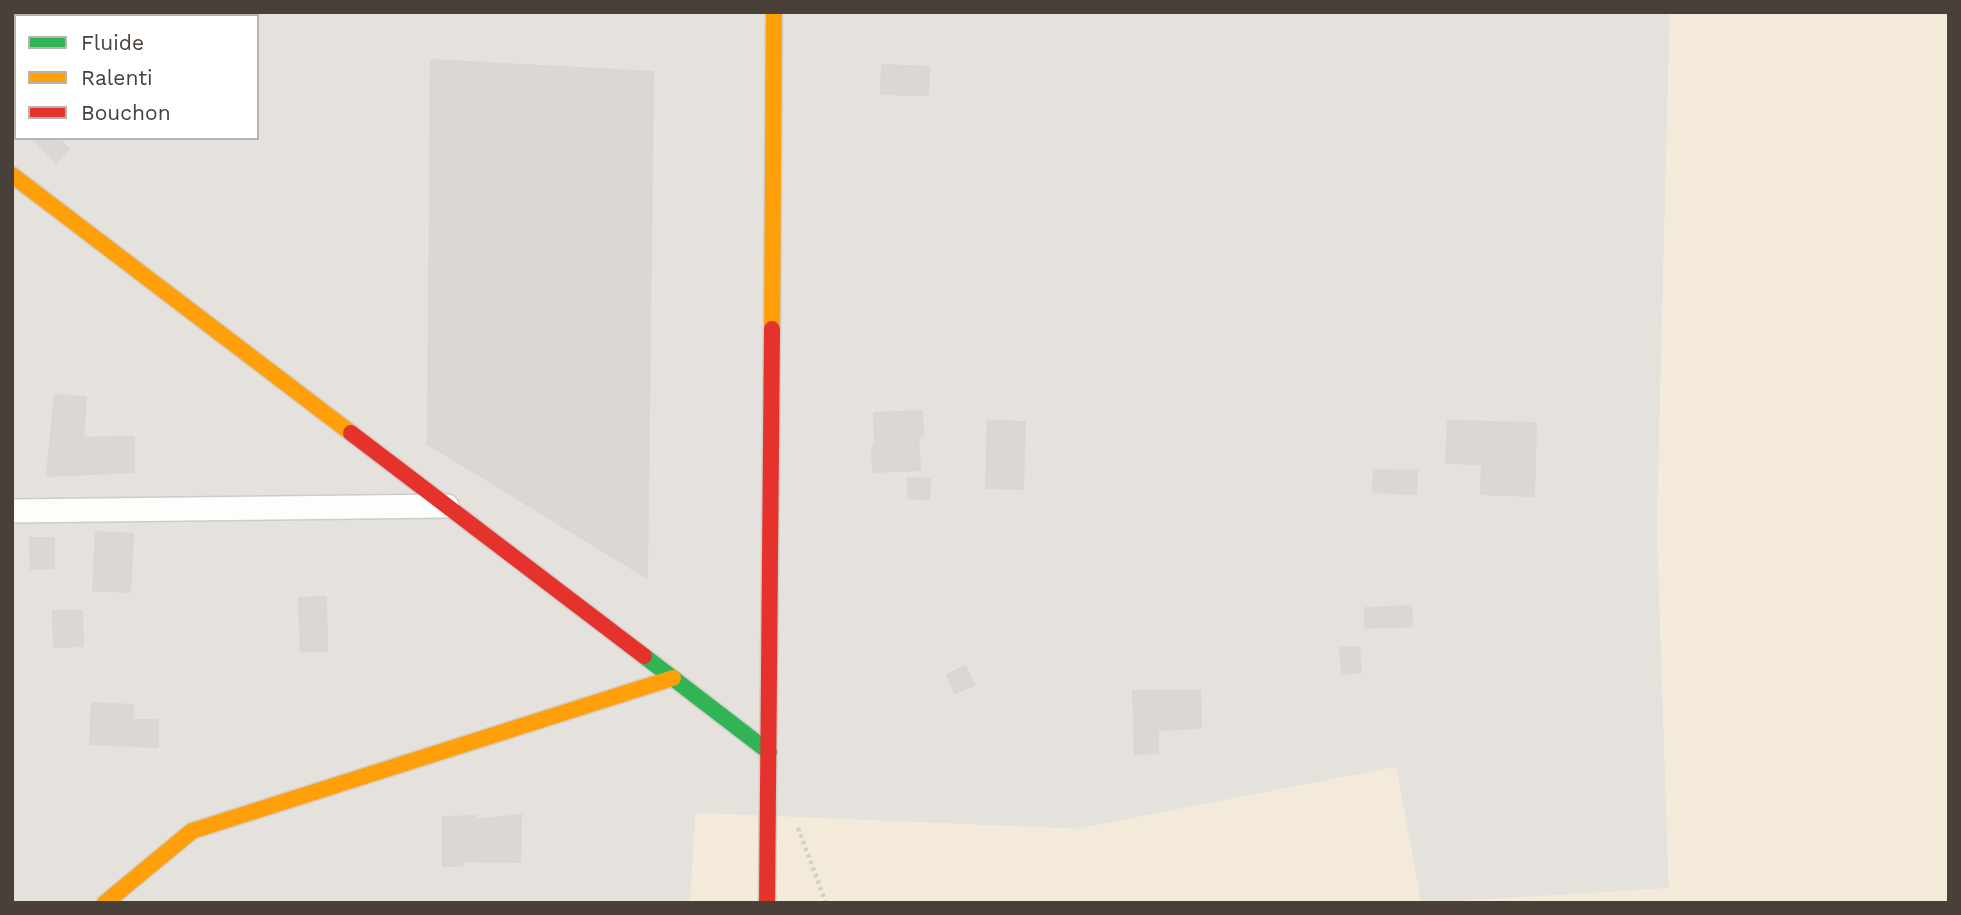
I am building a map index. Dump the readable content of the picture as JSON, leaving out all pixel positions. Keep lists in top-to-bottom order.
{
  "legend": ["Fluide", "Ralenti", "Bouchon"]
}
